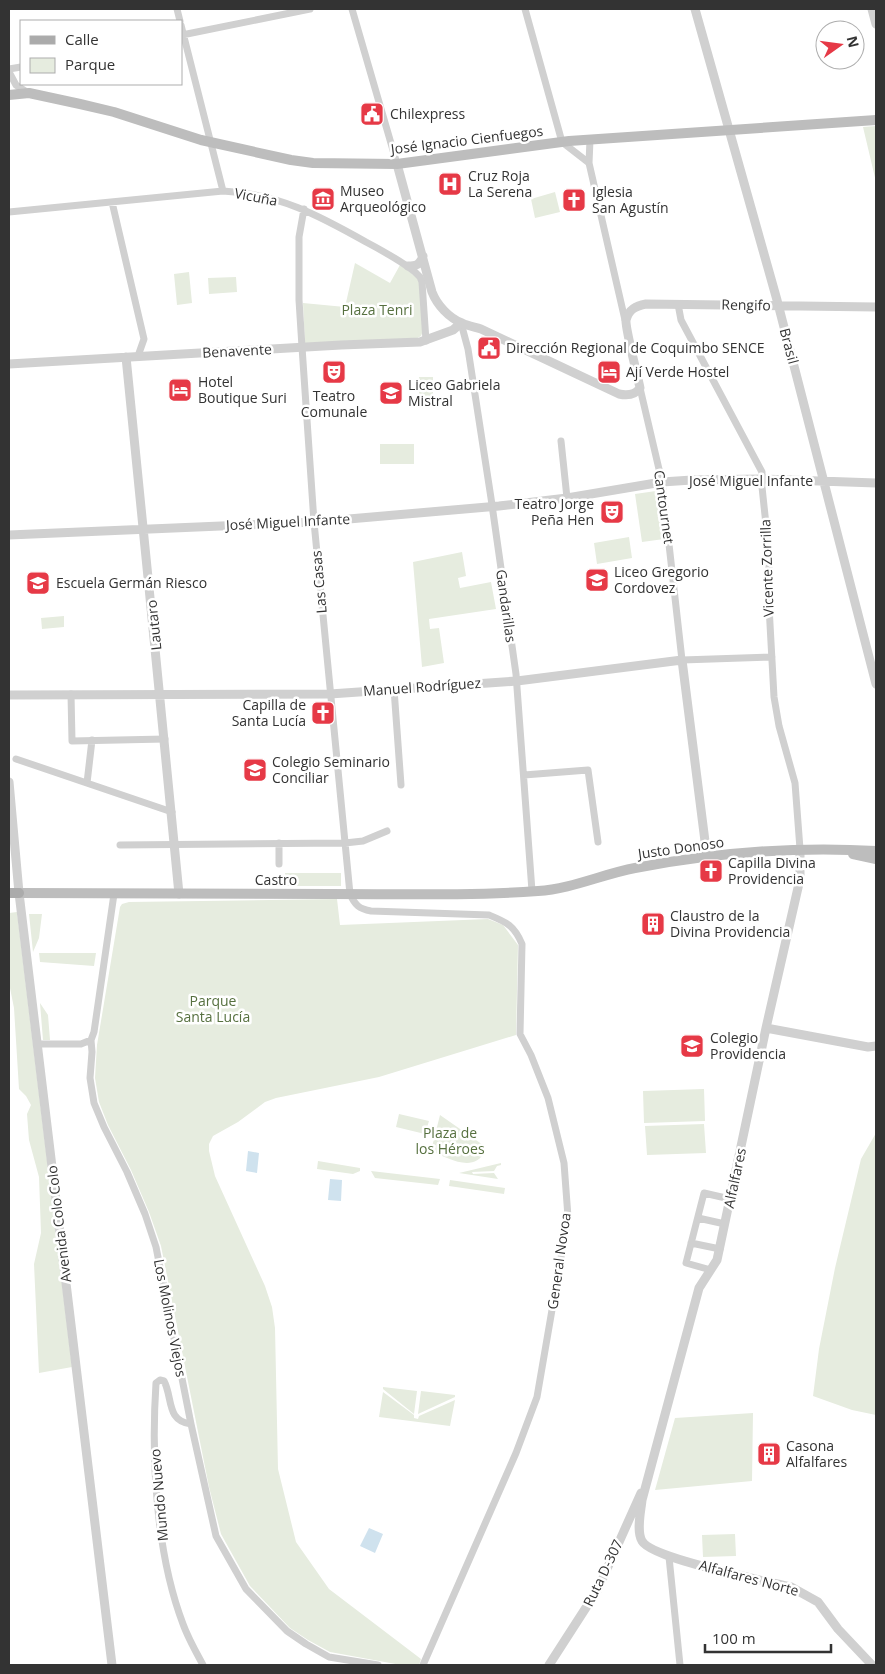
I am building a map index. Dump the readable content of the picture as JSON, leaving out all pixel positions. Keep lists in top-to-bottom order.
{
  "streets": {
    "main road": ["José Ignacio Cienfuegos", "Justo Donoso", "Castro"],
    "street": [
      "Vicuña",
      "Rengifo",
      "Brasil",
      "Benavente",
      "José Miguel Infante",
      "Cantournet",
      "Vicente Zorrilla",
      "Las Casas",
      "Gandarillas",
      "Lautaro",
      "Manuel Rodríguez",
      "Alfalfares",
      "Avenida Colo Colo",
      "General Novoa",
      "Los Molinos Viejos",
      "Mundo Nuevo",
      "Ruta D-307",
      "Alfalfares Norte"
    ]
  },
  "crossings": [
    ["José Ignacio Cienfuegos", "Brasil"],
    ["José Ignacio Cienfuegos", "Cantournet"],
    ["Vicuña", "Benavente"],
    ["Vicuña", "Las Casas"],
    ["Rengifo", "Brasil"],
    ["Rengifo", "Cantournet"],
    ["Rengifo", "Vicente Zorrilla"],
    ["Brasil", "José Miguel Infante"],
    ["Benavente", "Las Casas"],
    ["Benavente", "Gandarillas"],
    ["Benavente", "Lautaro"],
    ["José Miguel Infante", "Cantournet"],
    ["José Miguel Infante", "Vicente Zorrilla"],
    ["José Miguel Infante", "Las Casas"],
    ["José Miguel Infante", "Gandarillas"],
    ["José Miguel Infante", "Lautaro"],
    ["Cantournet", "Manuel Rodríguez"],
    ["Cantournet", "Justo Donoso"],
    ["Vicente Zorrilla", "Manuel Rodríguez"],
    ["Vicente Zorrilla", "Justo Donoso"],
    ["Vicente Zorrilla", "Alfalfares"],
    ["Las Casas", "Manuel Rodríguez"],
    ["Las Casas", "Castro"],
    ["Las Casas", "General Novoa"],
    ["Gandarillas", "Manuel Rodríguez"],
    ["Gandarillas", "Justo Donoso"],
    ["Gandarillas", "Castro"],
    ["Lautaro", "Manuel Rodríguez"],
    ["Lautaro", "Castro"],
    ["Justo Donoso", "Castro"],
    ["Justo Donoso", "Alfalfares"],
    ["Castro", "Avenida Colo Colo"],
    ["Castro", "General Novoa"],
    ["Castro", "Los Molinos Viejos"],
    ["Alfalfares", "Ruta D-307"],
    ["Alfalfares", "Alfalfares Norte"],
    ["Los Molinos Viejos", "Mundo Nuevo"]
  ],
  "parks": ["Plaza Tenri", "Parque Santa Lucía", "Plaza de los Héroes"],
  "places": {
    "public building": ["Chilexpress", "Dirección Regional de Coquimbo SENCE"],
    "hospital": ["Cruz Roja La Serena"],
    "museum": ["Museo Arqueológico"],
    "church": ["Iglesia San Agustín", "Capilla de Santa Lucía", "Capilla Divina Providencia"],
    "theatre": ["Teatro Comunale", "Teatro Jorge Peña Hen"],
    "hotel": ["Ají Verde Hostel", "Hotel Boutique Suri"],
    "school or university": [
      "Liceo Gabriela Mistral",
      "Liceo Gregorio Cordovez",
      "Escuela Germán Riesco",
      "Colegio Seminario Conciliar",
      "Colegio Providencia"
    ],
    "building": ["Claustro de la Divina Providencia", "Casona Alfalfares"]
  },
  "legend": ["Calle", "Parque"],
  "scale_bar": "100 m",
  "north": "right"
}
